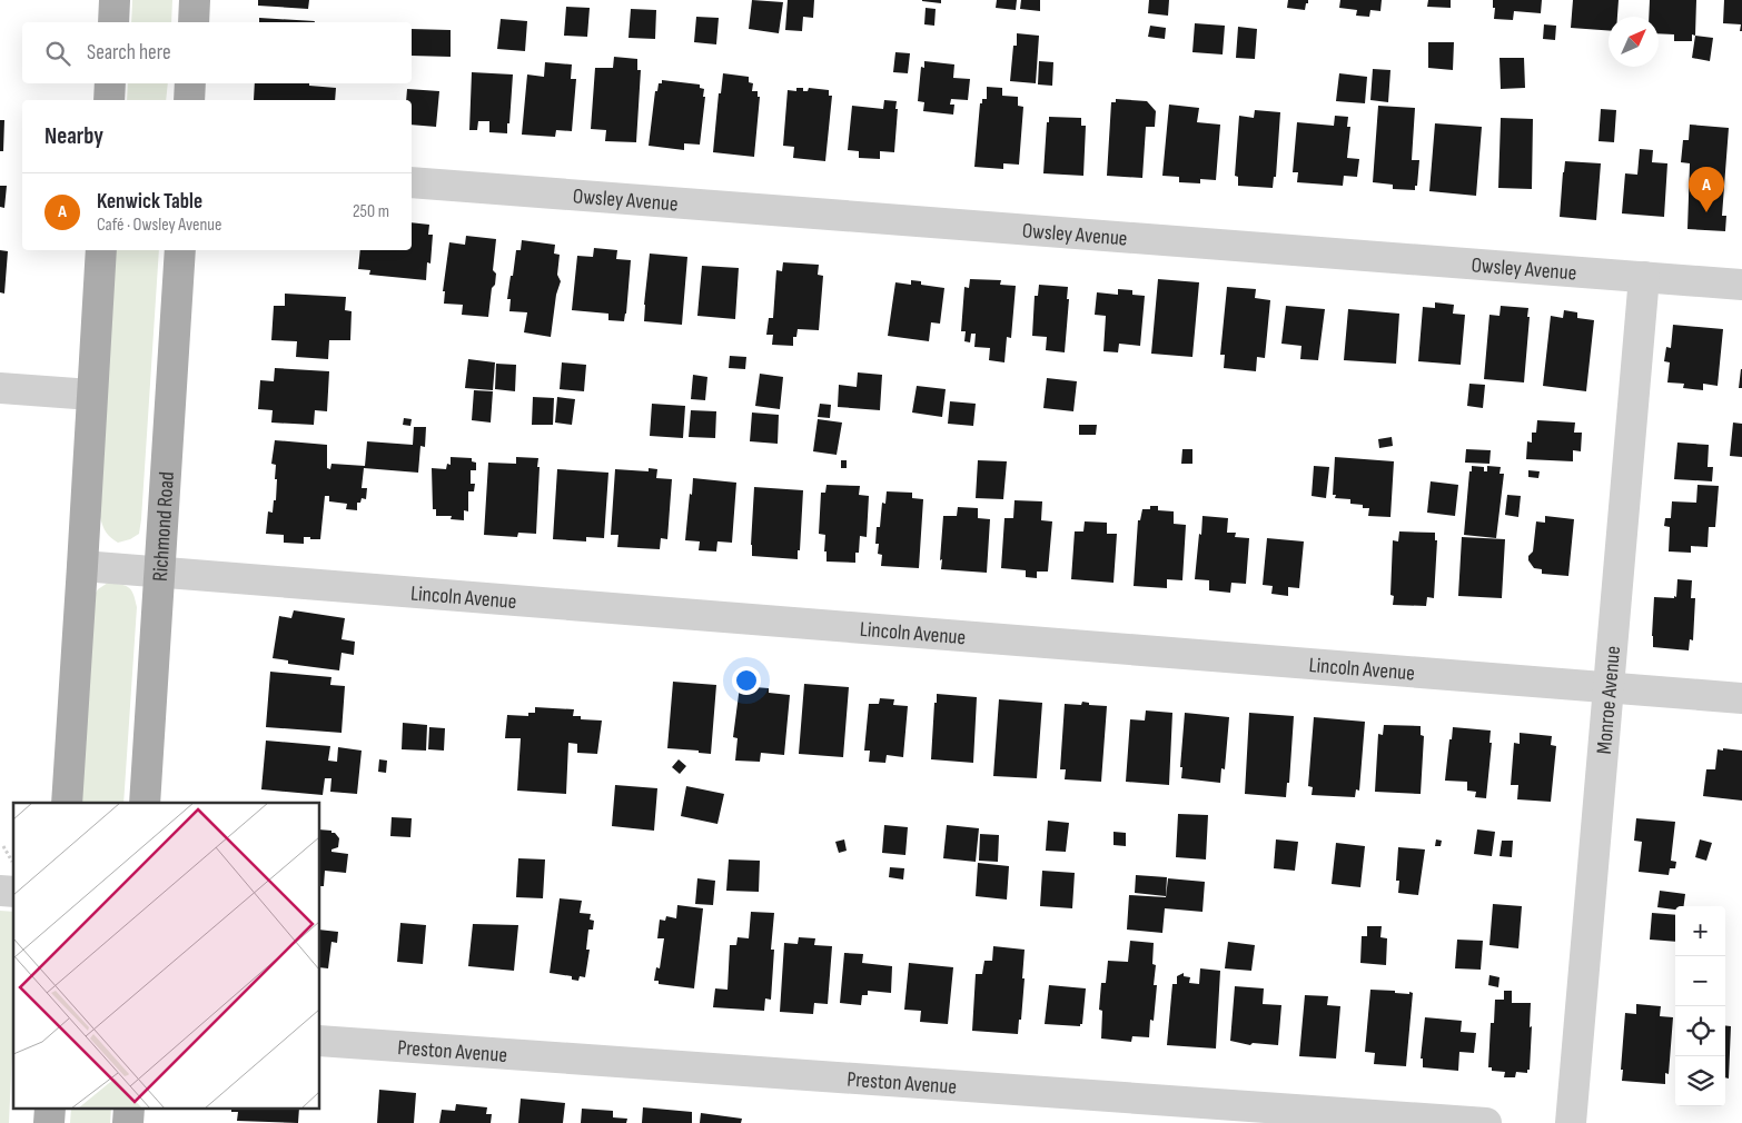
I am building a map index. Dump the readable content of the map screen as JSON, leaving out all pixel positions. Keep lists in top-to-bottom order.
{
  "streets": {
    "main road": ["Richmond Road"],
    "street": [
      "Owsley Avenue",
      "Lincoln Avenue",
      "Monroe Avenue",
      "Preston Avenue"
    ]
  },
  "crossings": [
    ["Owsley Avenue", "Monroe Avenue"],
    ["Richmond Road", "Lincoln Avenue"],
    ["Lincoln Avenue", "Monroe Avenue"]
  ],
  "north": "top right",
  "page": {
    "search": "Search here",
    "heading": "Nearby",
    "pins": "A",
    "list": [
      {
        "mark": "A",
        "name": "Kenwick Table",
        "note": "Café · Owsley Avenue",
        "value": "250 m"
      }
    ],
    "map_buttons": ["+", "−"]
  }
}
